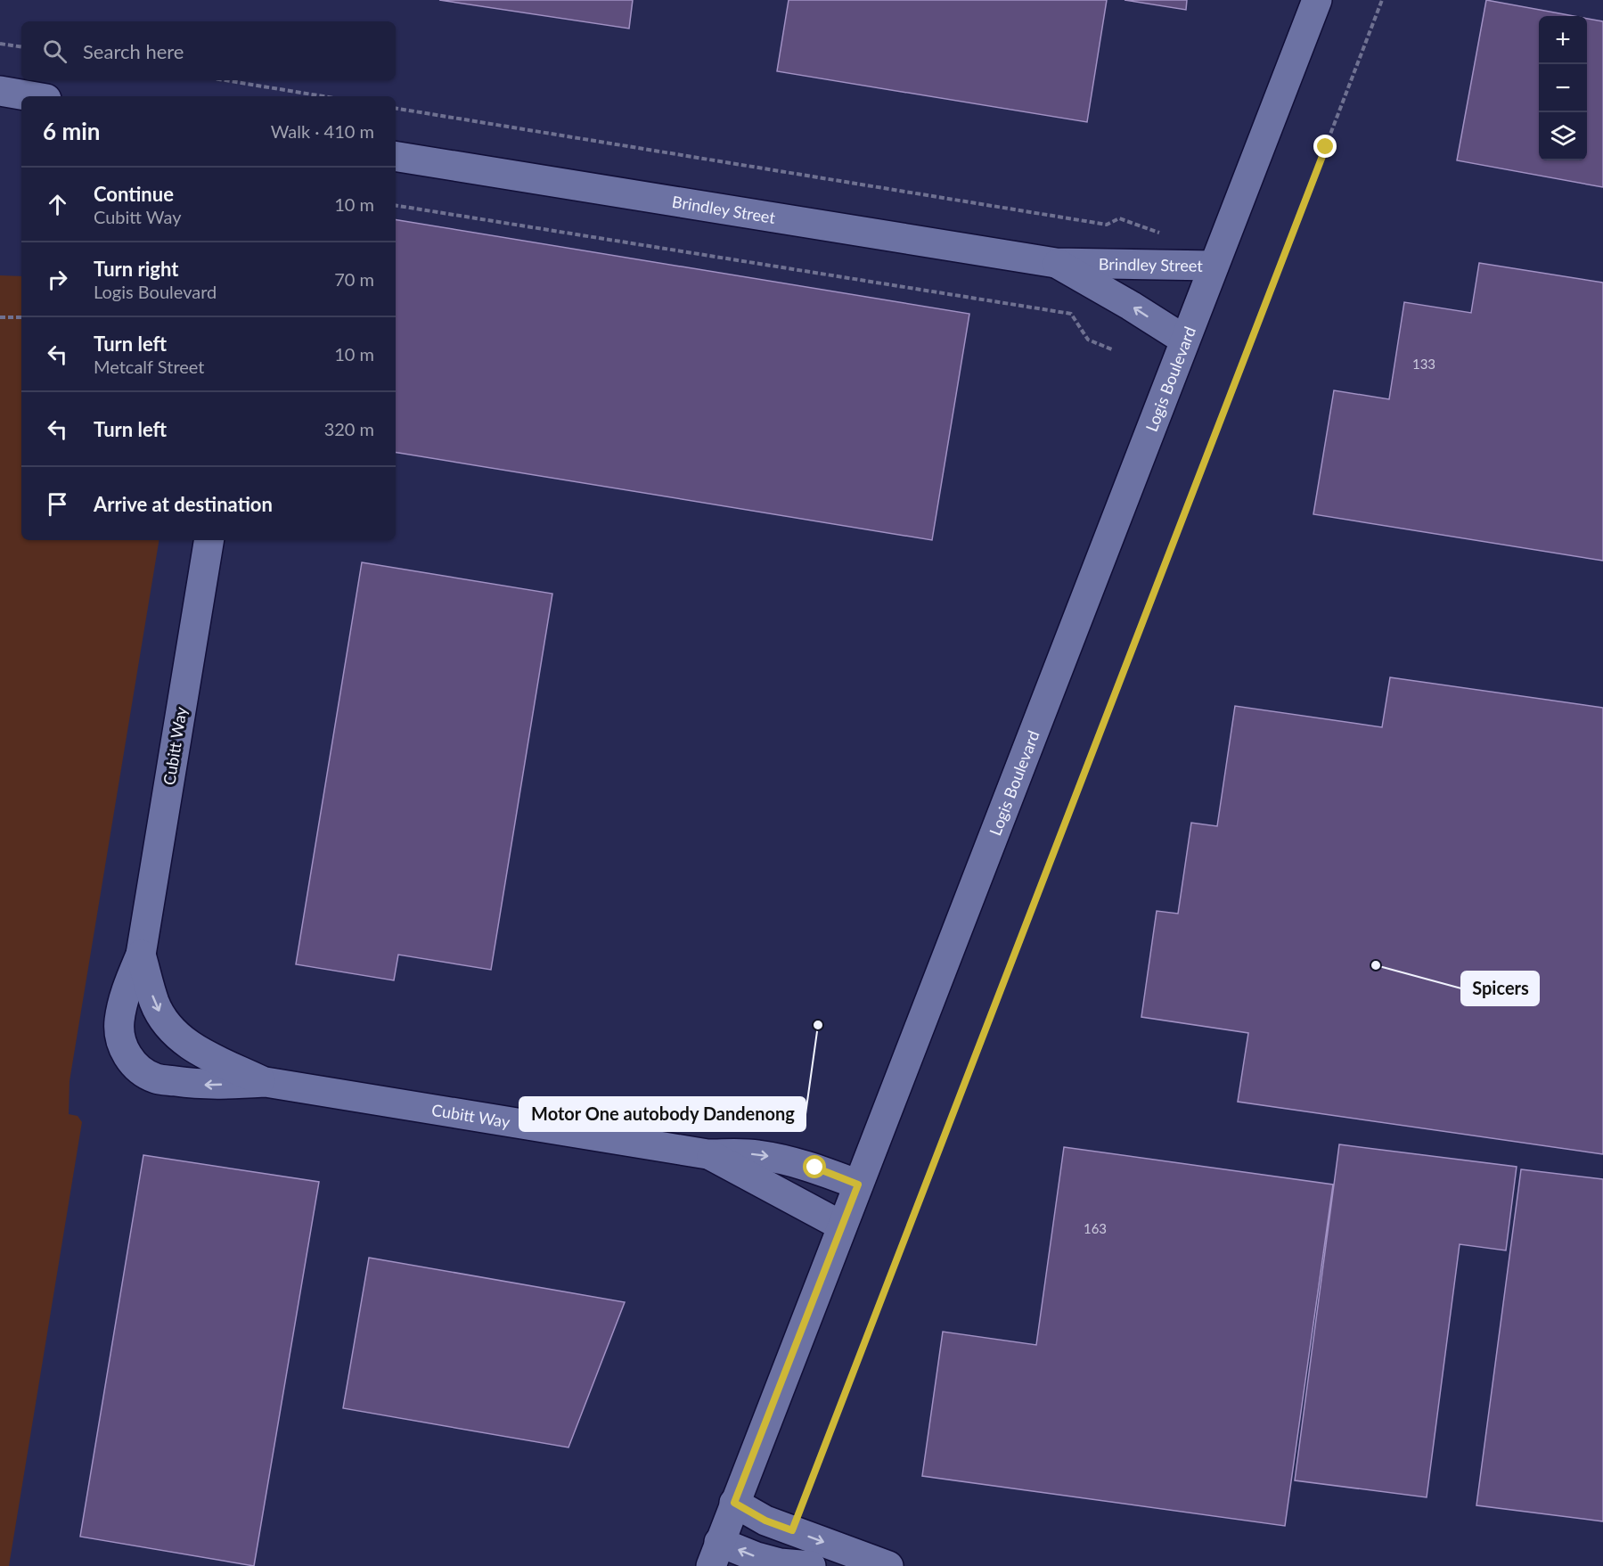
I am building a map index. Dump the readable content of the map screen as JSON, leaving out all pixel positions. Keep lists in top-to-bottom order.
{
  "streets": {
    "street": ["Brindley Street", "Logis Boulevard", "Cubitt Way"]
  },
  "crossings": [
    ["Brindley Street", "Logis Boulevard"],
    ["Logis Boulevard", "Cubitt Way"]
  ],
  "places": ["Spicers", "Motor One autobody Dandenong"],
  "house_numbers": ["133", "163"],
  "page": {
    "map_buttons": ["+", "−"],
    "search": "Search here",
    "heading": ["6 min", "Walk · 410 m"],
    "list": [
      ["Continue", "Cubitt Way", "10 m"],
      ["Turn right", "Logis Boulevard", "70 m"],
      ["Turn left", "Metcalf Street", "10 m"],
      ["Turn left", "320 m"],
      "Arrive at destination"
    ]
  }
}
